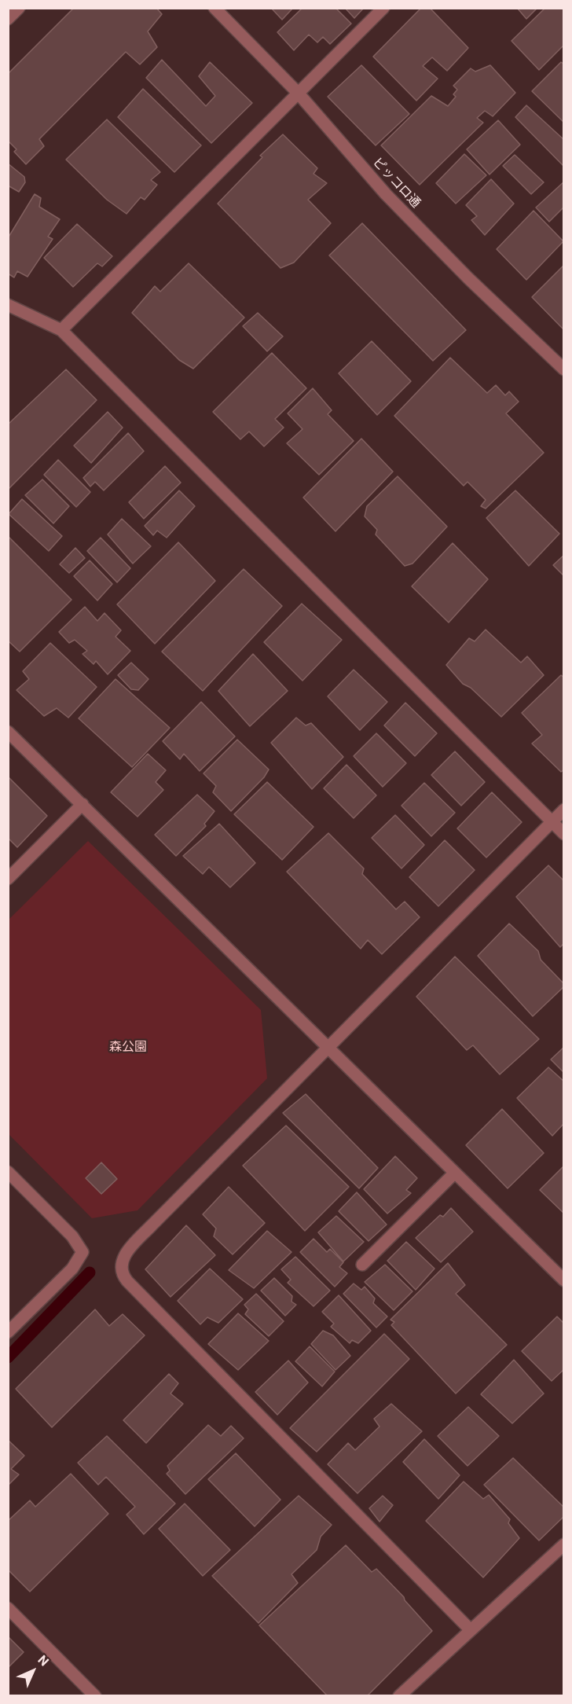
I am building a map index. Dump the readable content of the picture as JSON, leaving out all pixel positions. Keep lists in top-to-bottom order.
{
  "streets": {
    "street": ["ピッコロ通"]
  },
  "parks": ["森公園"],
  "north": "top right"
}
